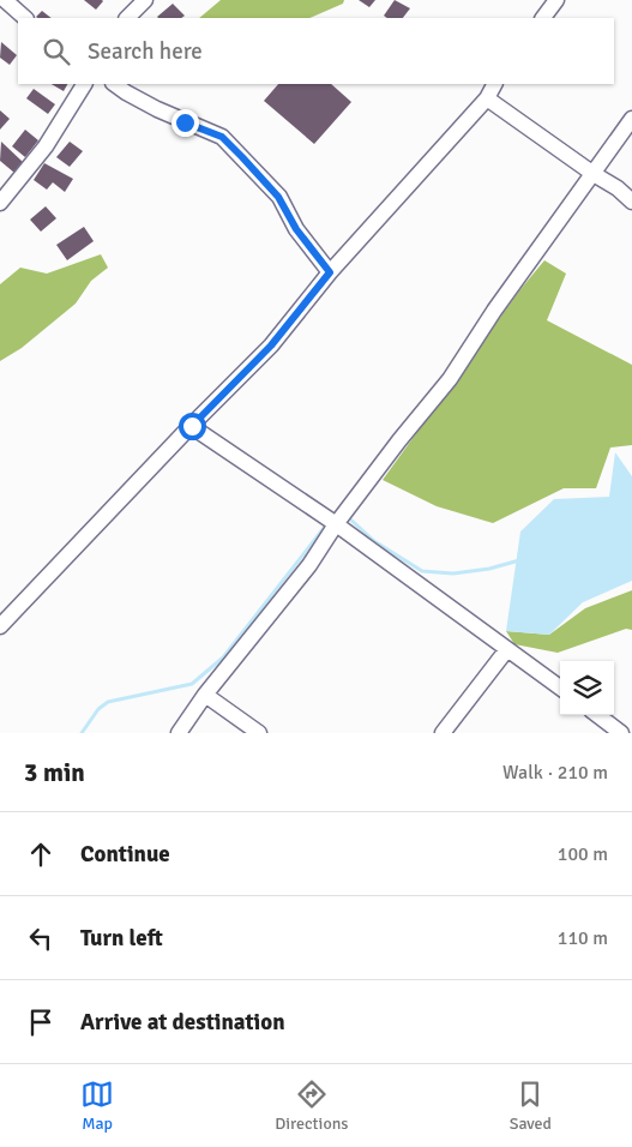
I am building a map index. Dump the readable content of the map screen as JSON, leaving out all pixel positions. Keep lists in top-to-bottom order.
{
  "page": {
    "search": "Search here",
    "heading": ["3 min", "Walk · 210 m"],
    "list": [
      ["Continue", "100 m"],
      ["Turn left", "110 m"],
      "Arrive at destination"
    ],
    "nav": ["Map", "Directions", "Saved"]
  }
}
